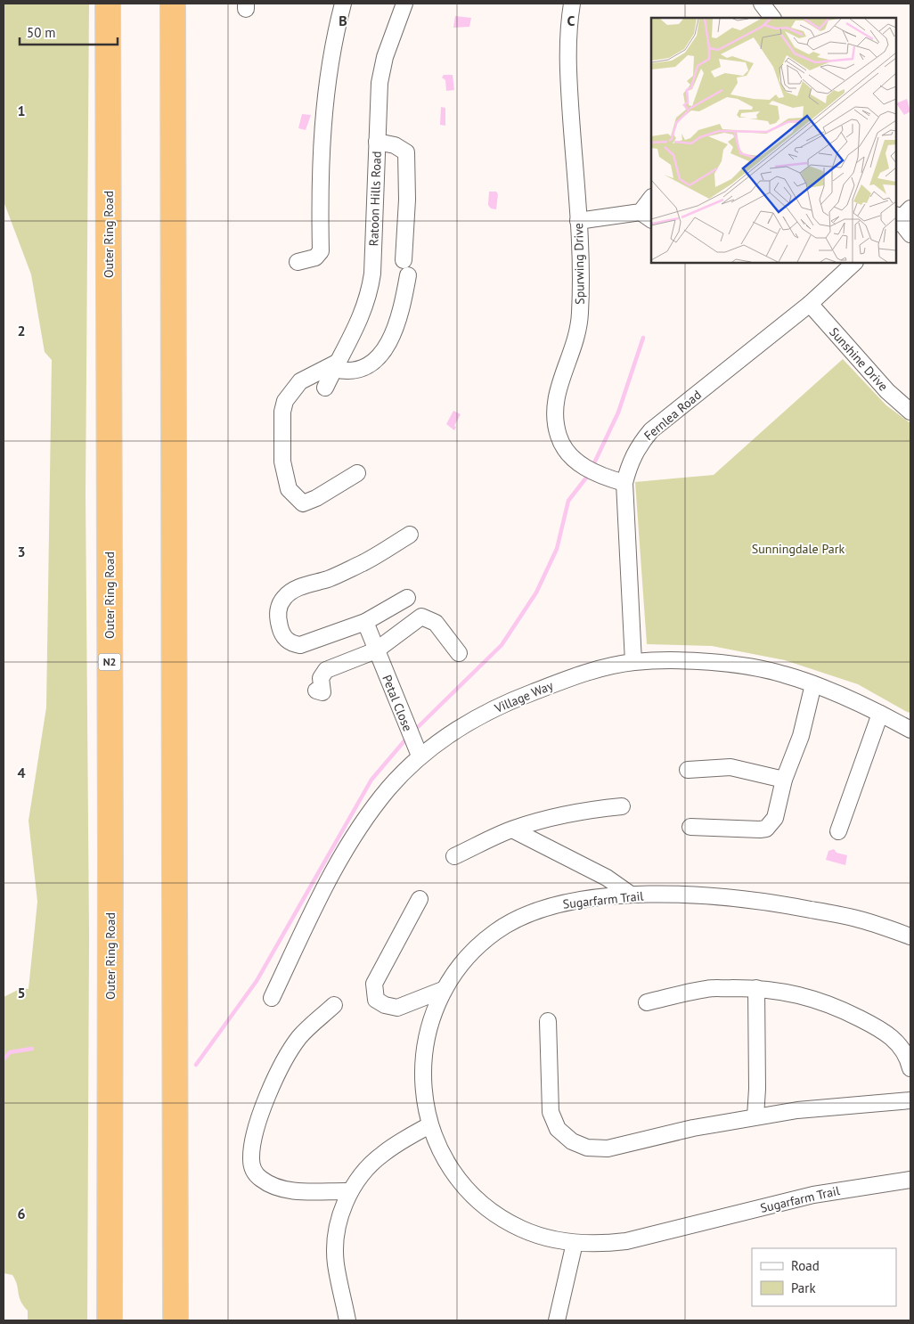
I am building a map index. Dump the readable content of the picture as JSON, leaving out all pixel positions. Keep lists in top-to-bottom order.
{
  "streets": {
    "highway": ["Outer Ring Road", "N2"],
    "street": [
      "Ratoon Hills Road",
      "Spurwing Drive",
      "Sunshine Drive",
      "Fernlea Road",
      "Village Way",
      "Petal Close",
      "Sugarfarm Trail"
    ]
  },
  "crossings": [
    ["Spurwing Drive", "Fernlea Road"],
    ["Sunshine Drive", "Fernlea Road"],
    ["Fernlea Road", "Village Way"],
    ["Village Way", "Petal Close"]
  ],
  "parks": ["Sunningdale Park"],
  "legend": ["Road", "Park"],
  "scale_bar": "50 m",
  "grid": {
    "columns": ["B", "C"],
    "rows": [
      "1",
      "2",
      "3",
      "4",
      "5",
      "6"
    ]
  }
}
